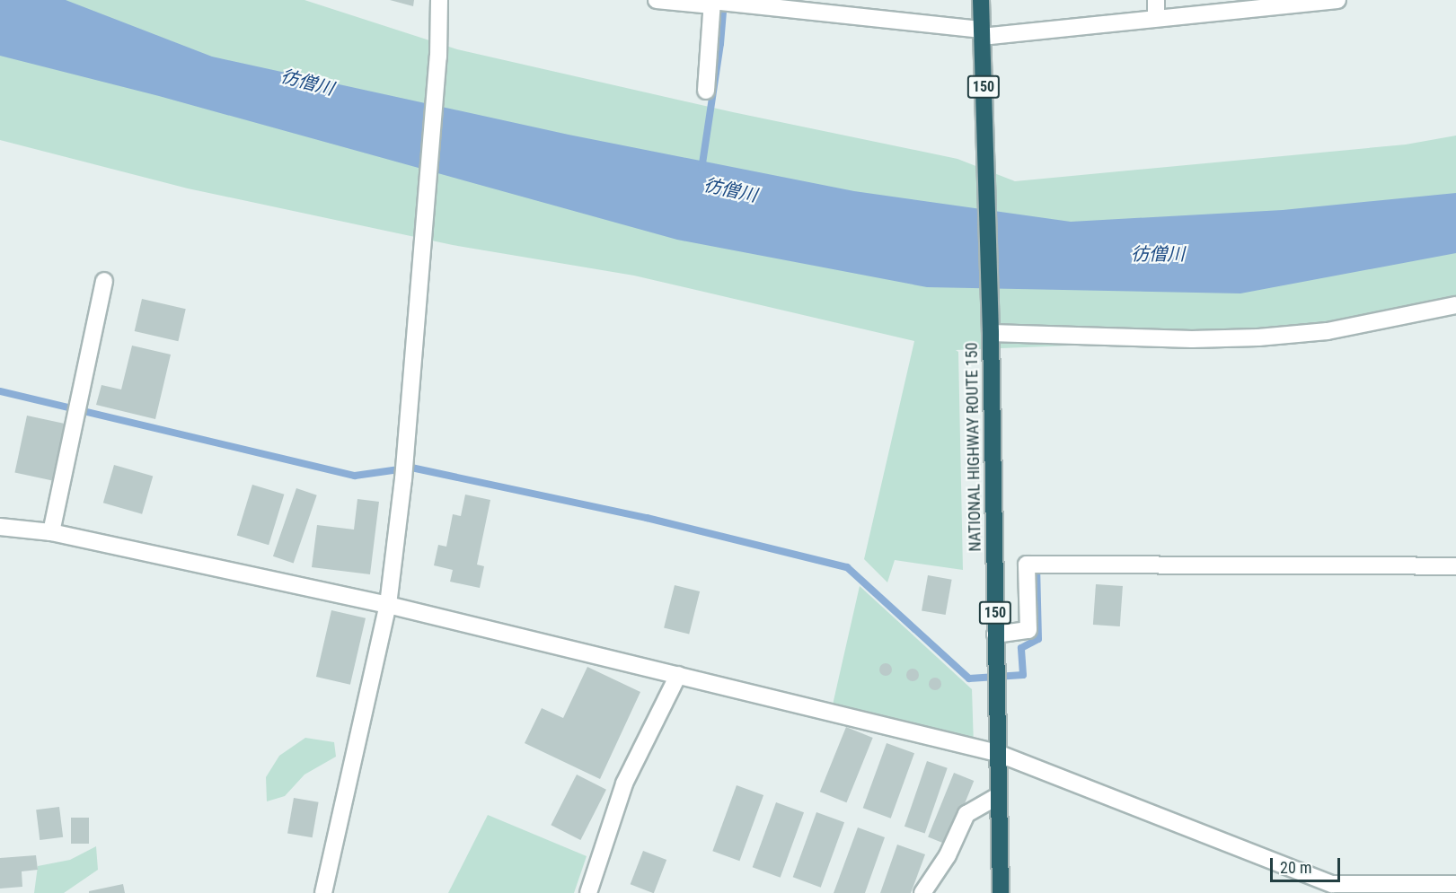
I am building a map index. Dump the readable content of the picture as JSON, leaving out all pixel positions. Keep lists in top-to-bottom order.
{
  "streets": {
    "highway": ["150", "NATIONAL HIGHWAY ROUTE 150"]
  },
  "water": ["彷僧川"],
  "scale_bar": "20 m"
}
